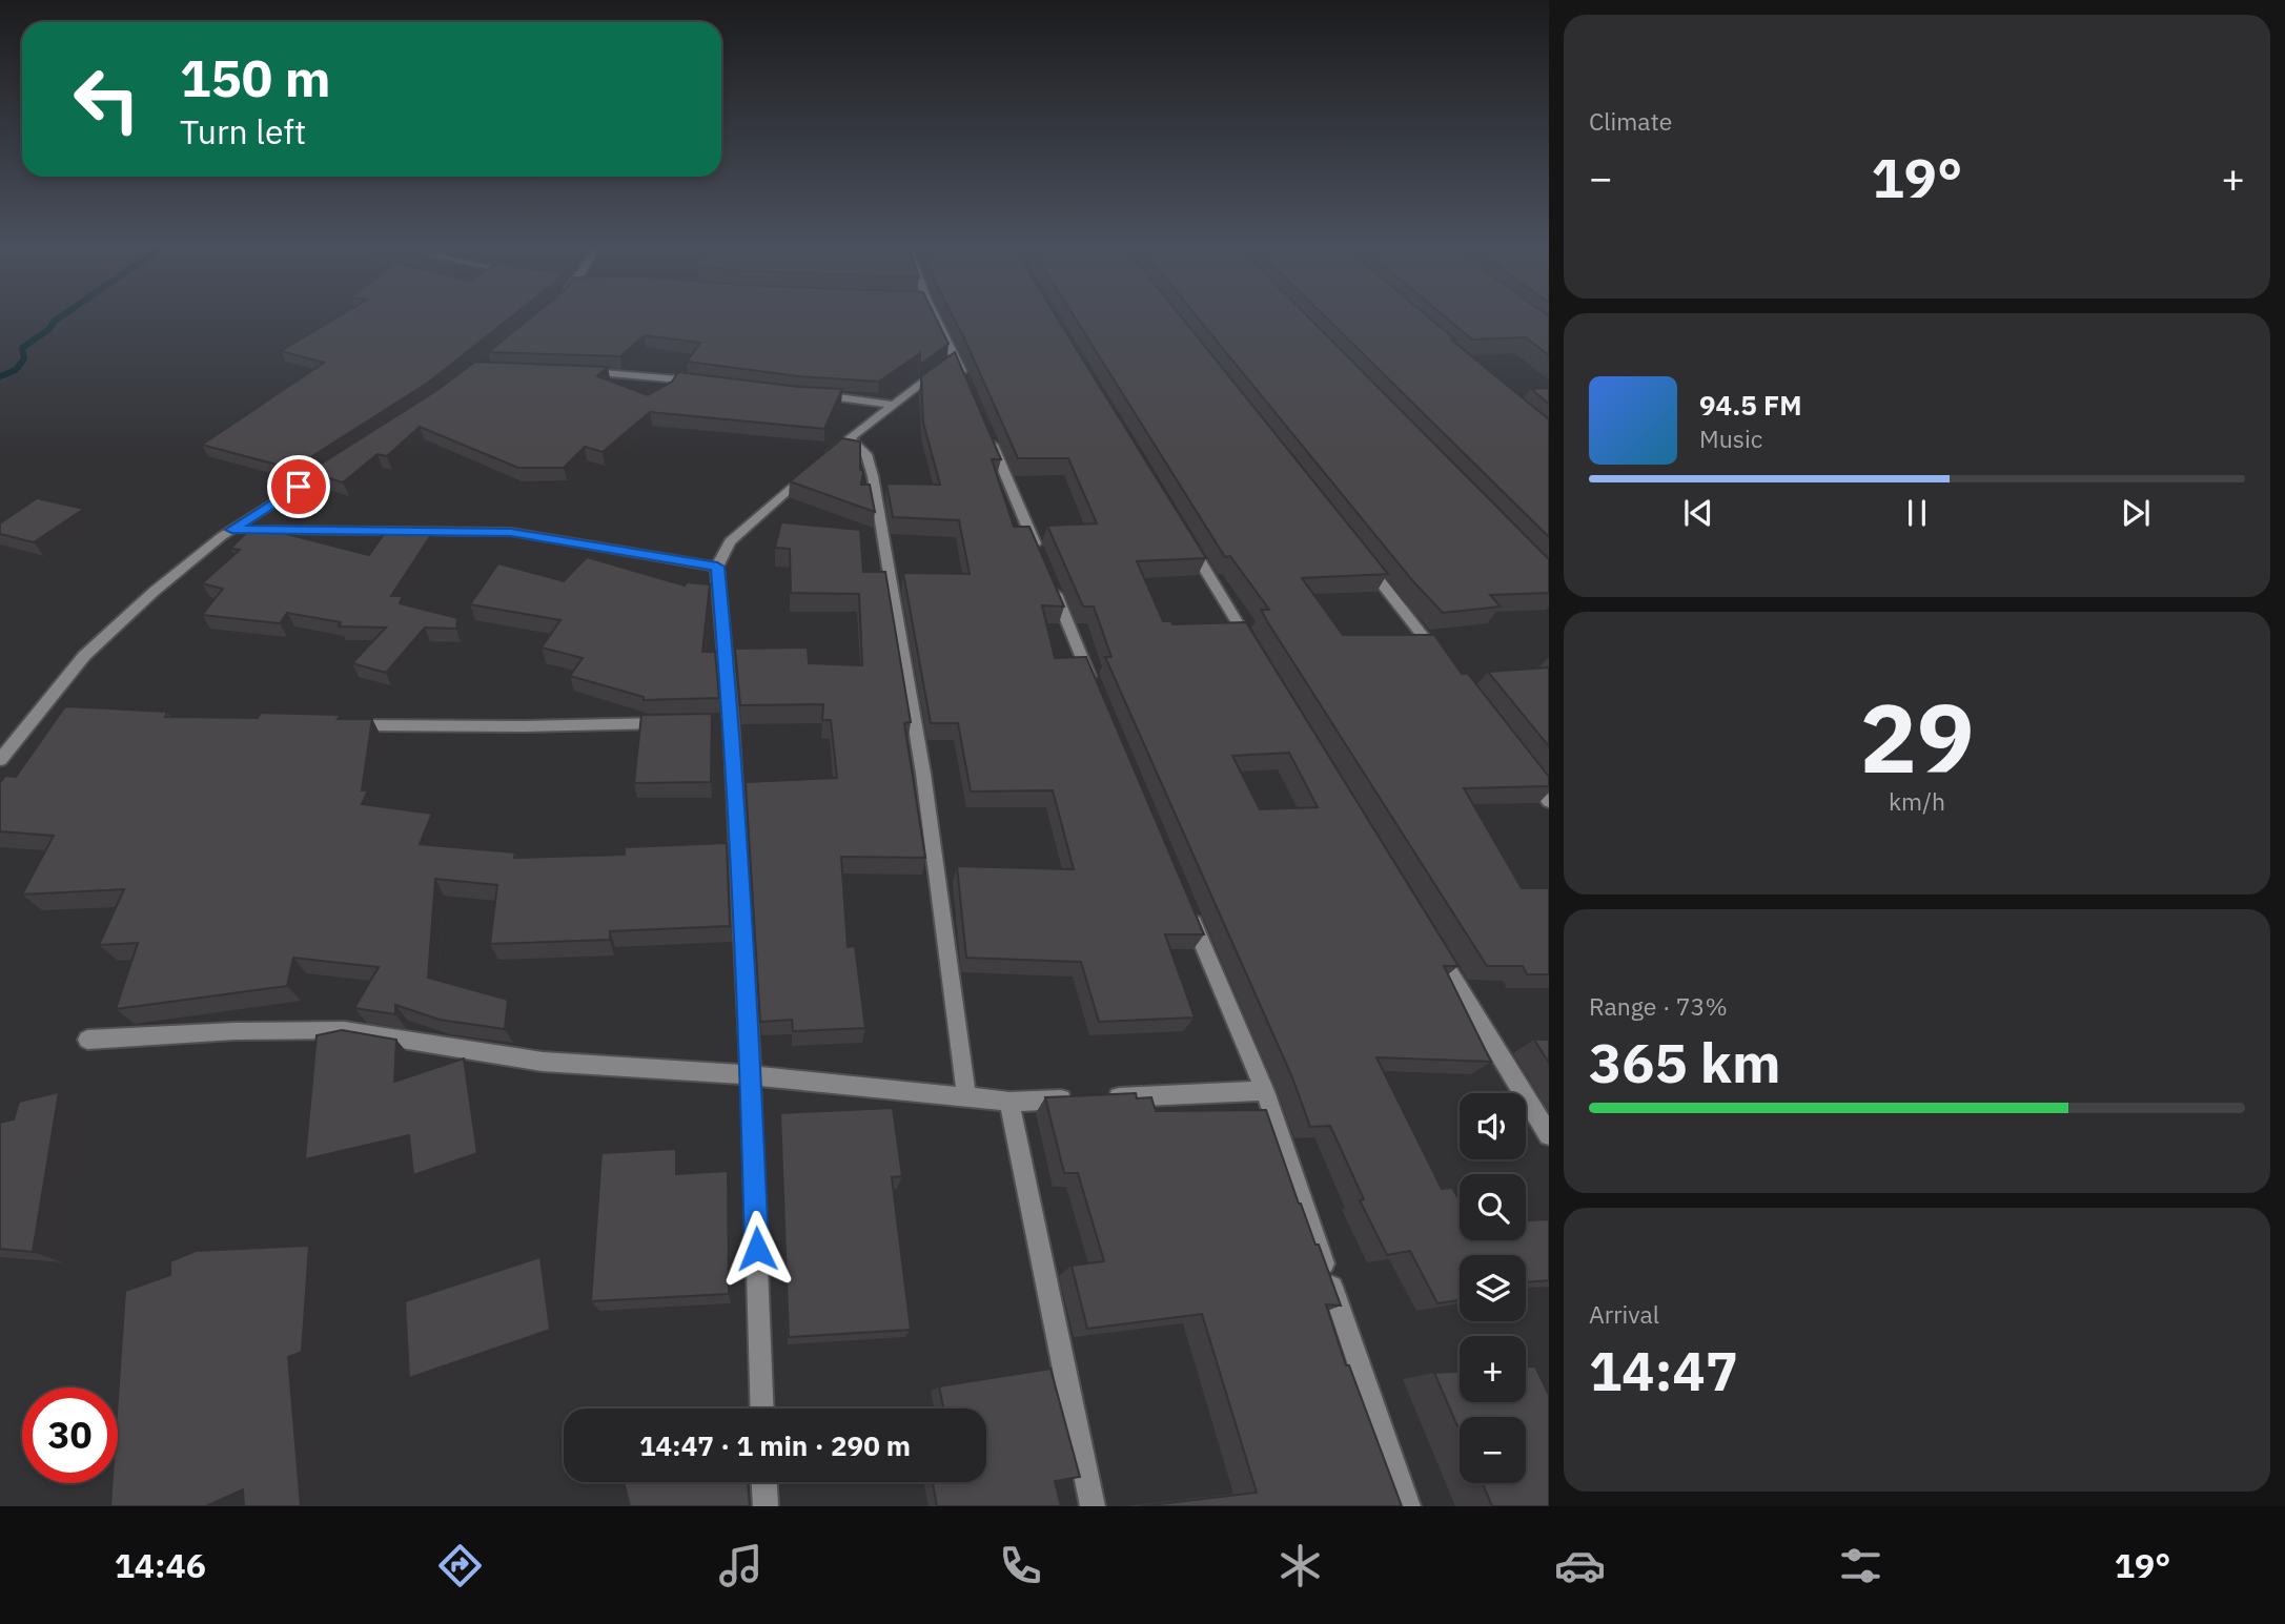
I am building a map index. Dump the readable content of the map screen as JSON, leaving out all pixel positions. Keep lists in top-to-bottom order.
{
  "page": {
    "tile": [
      "Climate",
      ["29", "km/h"],
      ["Range · 73%", "365 km"],
      ["Arrival", "14:47"]
    ],
    "turn": ["150 m", "Turn left"],
    "heat": ["−", "19°", "+"],
    "song": ["94.5 FM", "Music"],
    "map_buttons": ["+", "−"],
    "limit": "30",
    "trip": "14:47 · 1 min · 290 m",
    "tabs": ["14:46", "19°"]
  }
}
